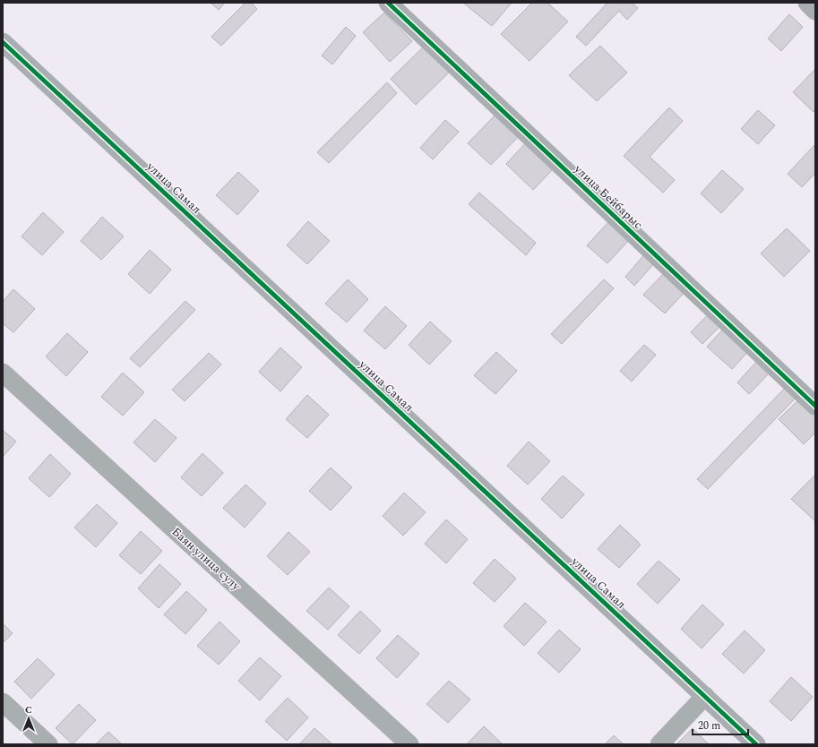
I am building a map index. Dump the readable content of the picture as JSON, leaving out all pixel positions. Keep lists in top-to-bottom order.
{
  "streets": {
    "street": ["улица Самал", "улица Бейбарыс", "Баян улица сулу"]
  },
  "scale_bar": "20 m",
  "north": "top"
}
